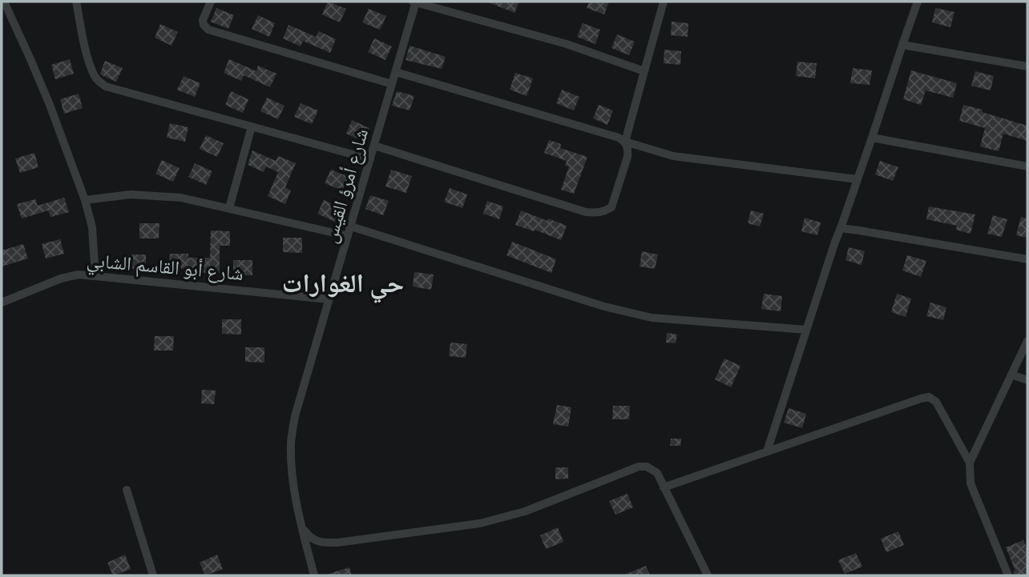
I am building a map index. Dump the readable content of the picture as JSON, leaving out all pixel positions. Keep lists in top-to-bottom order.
{
  "streets": {
    "street": ["شارع أمرؤ القيس", "شارع أبو القاسم الشابي"]
  },
  "crossings": [
    ["شارع أمرؤ القيس", "شارع أبو القاسم الشابي"]
  ],
  "districts": ["حي الغوارات"]
}
